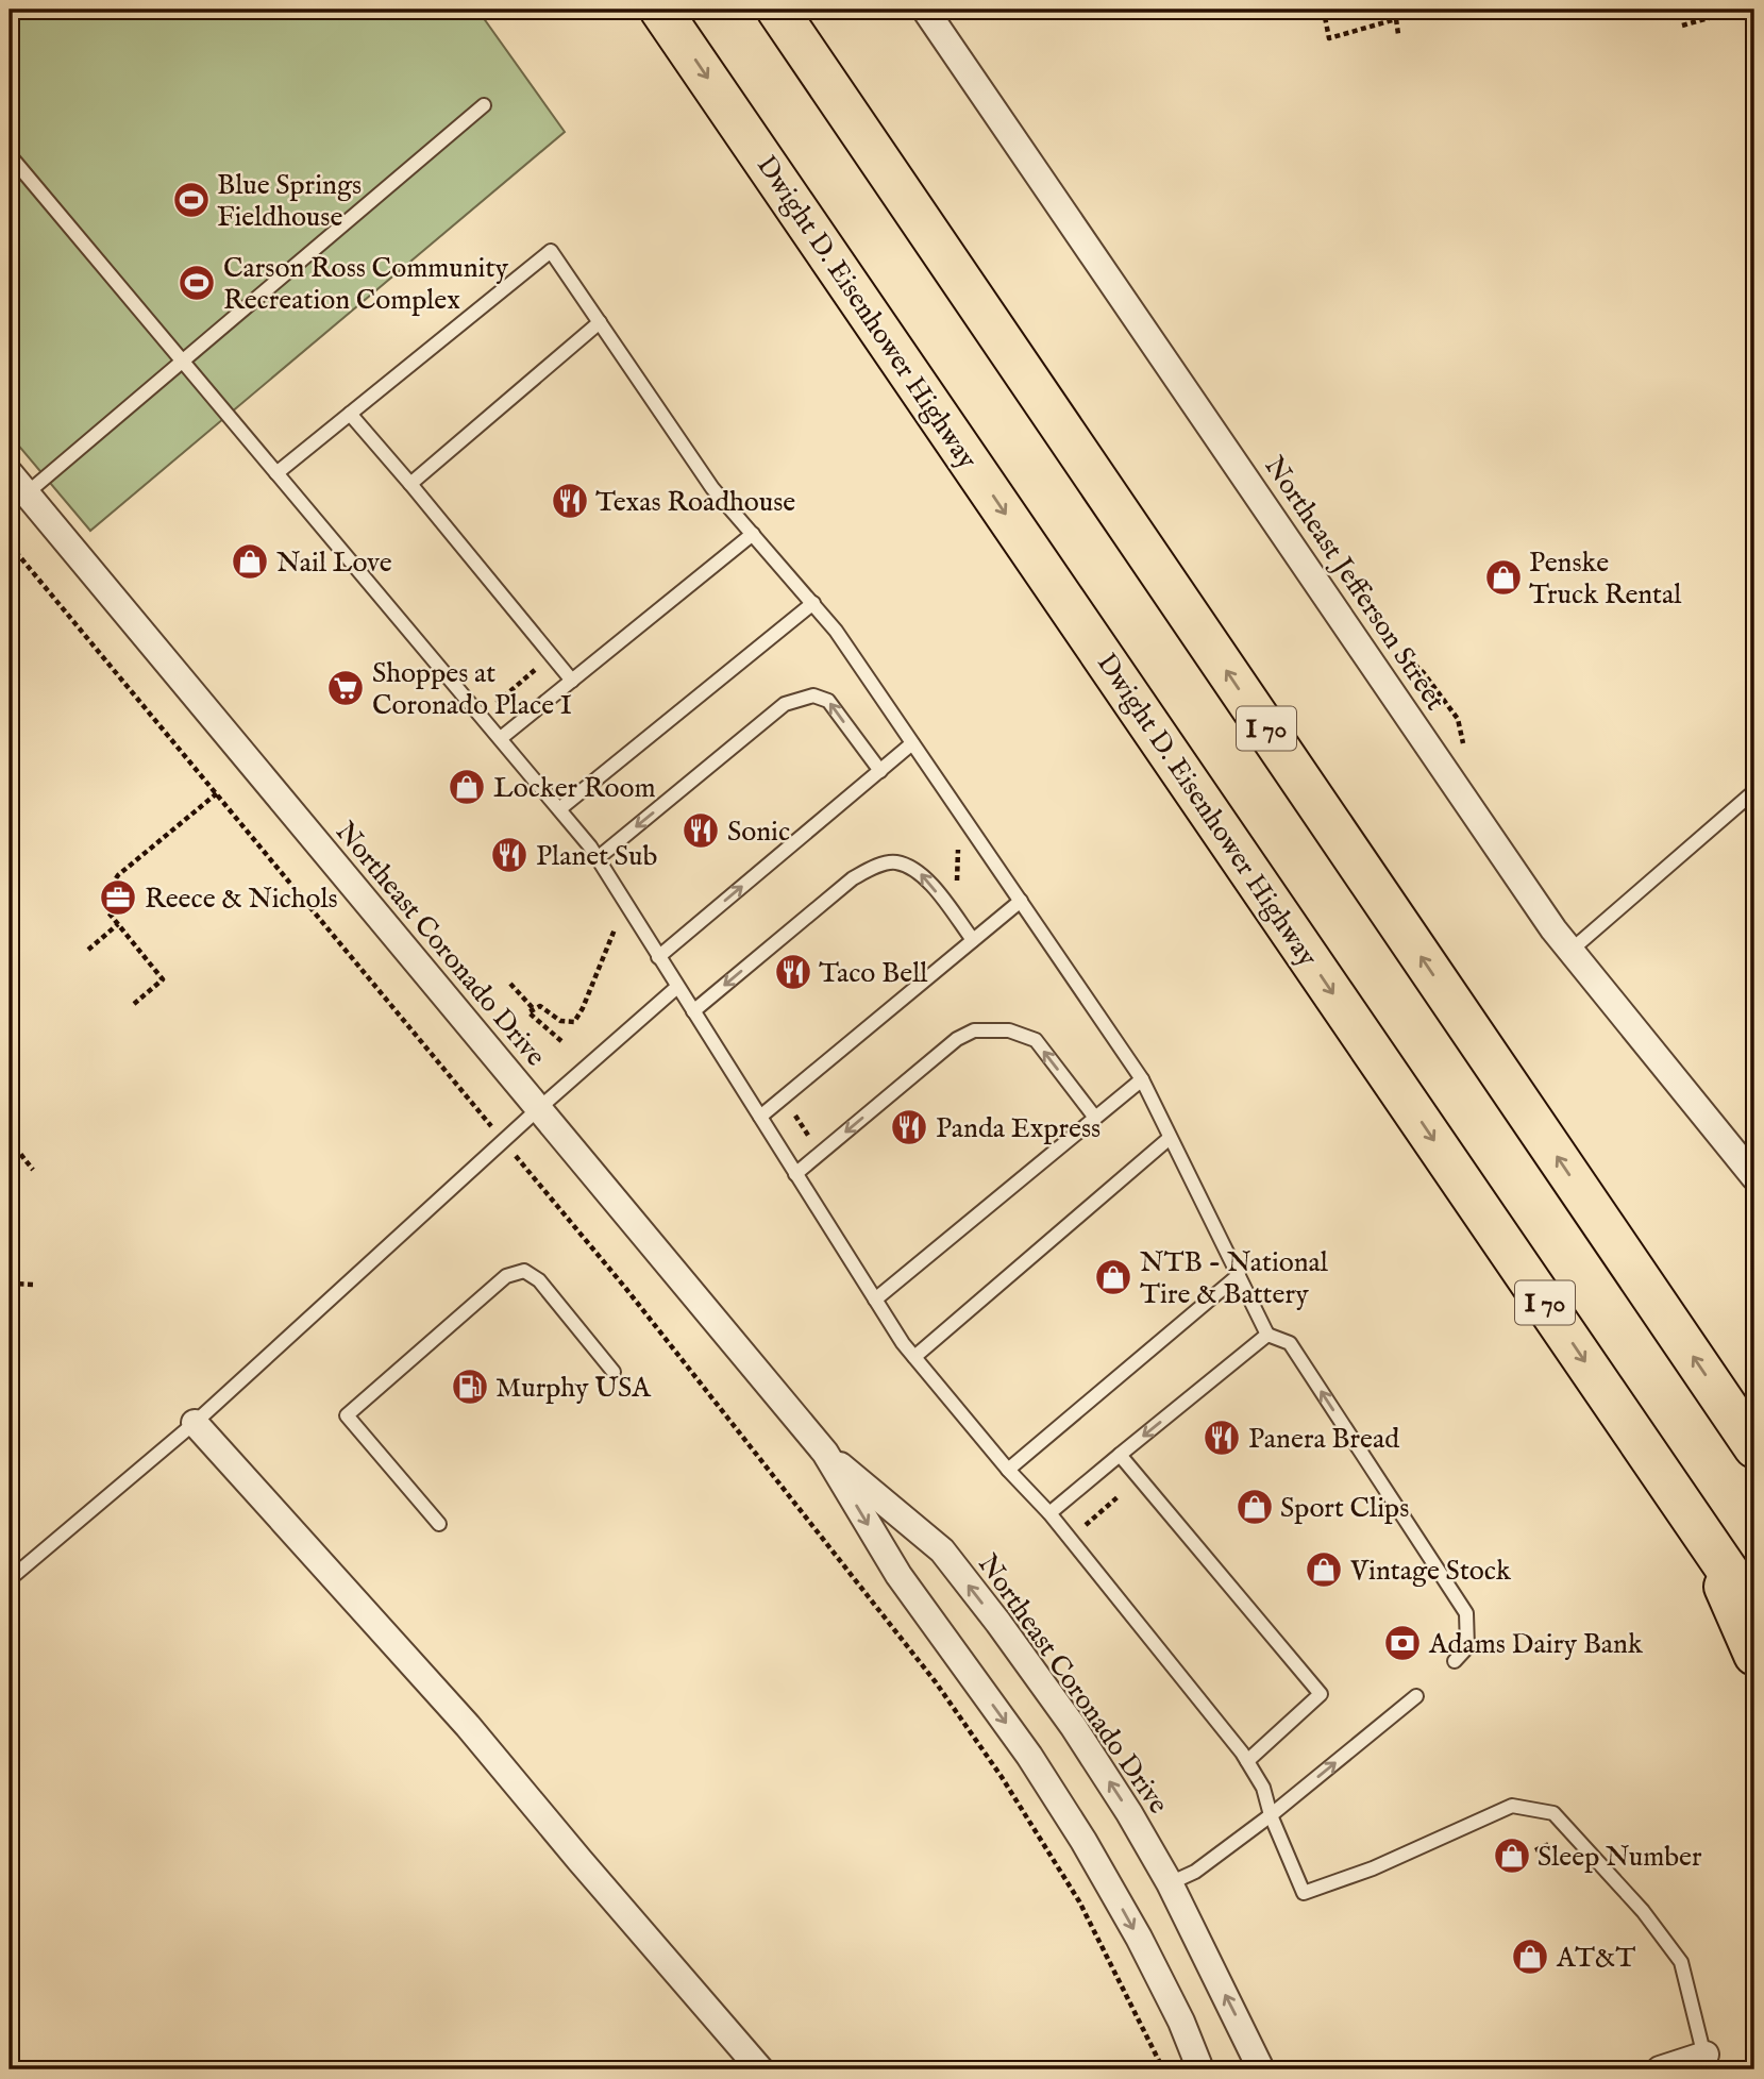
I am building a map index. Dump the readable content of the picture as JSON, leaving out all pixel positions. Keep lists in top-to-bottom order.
{
  "streets": {
    "highway": ["Dwight D. Eisenhower Highway", "I 70"],
    "street": ["Northeast Jefferson Street", "Northeast Coronado Drive"]
  },
  "places": {
    "sports": ["Blue Springs Fieldhouse", "Carson Ross Community Recreation Complex"],
    "restaurant": [
      "Texas Roadhouse",
      "Sonic",
      "Planet Sub",
      "Taco Bell",
      "Panda Express",
      "Panera Bread"
    ],
    "shop": [
      "Nail Love",
      "Penske Truck Rental",
      "Locker Room",
      "NTB - National Tire & Battery",
      "Sport Clips",
      "Vintage Stock",
      "Sleep Number",
      "AT&T"
    ],
    "supermarket": ["Shoppes at Coronado Place I"],
    "office": ["Reece & Nichols"],
    "fuel station": ["Murphy USA"],
    "bank": ["Adams Dairy Bank"]
  }
}
